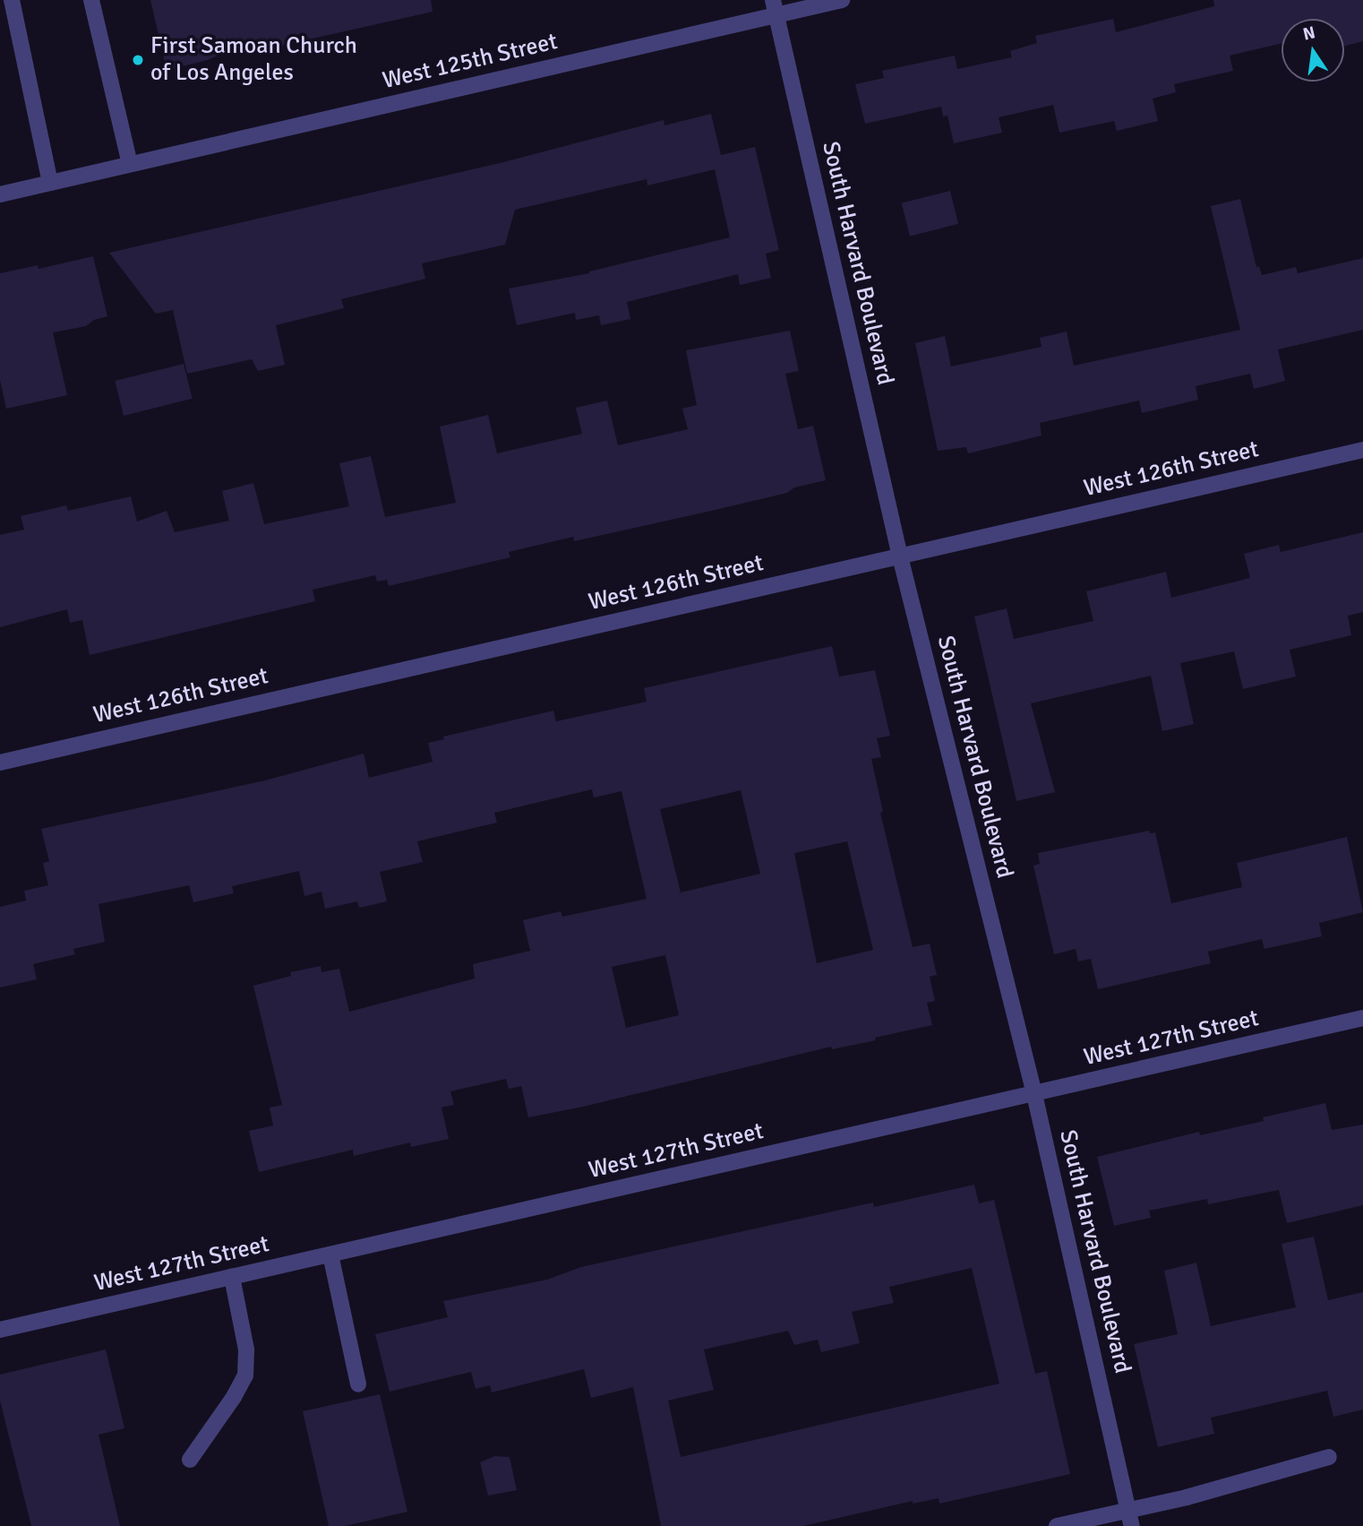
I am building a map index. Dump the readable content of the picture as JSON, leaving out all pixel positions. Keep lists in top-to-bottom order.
{
  "streets": {
    "street": [
      "West 125th Street",
      "South Harvard Boulevard",
      "West 126th Street",
      "West 127th Street"
    ]
  },
  "crossings": [
    ["West 125th Street", "South Harvard Boulevard"],
    ["South Harvard Boulevard", "West 126th Street"],
    ["South Harvard Boulevard", "West 127th Street"]
  ],
  "places": ["First Samoan Church of Los Angeles"],
  "north": "top"
}
